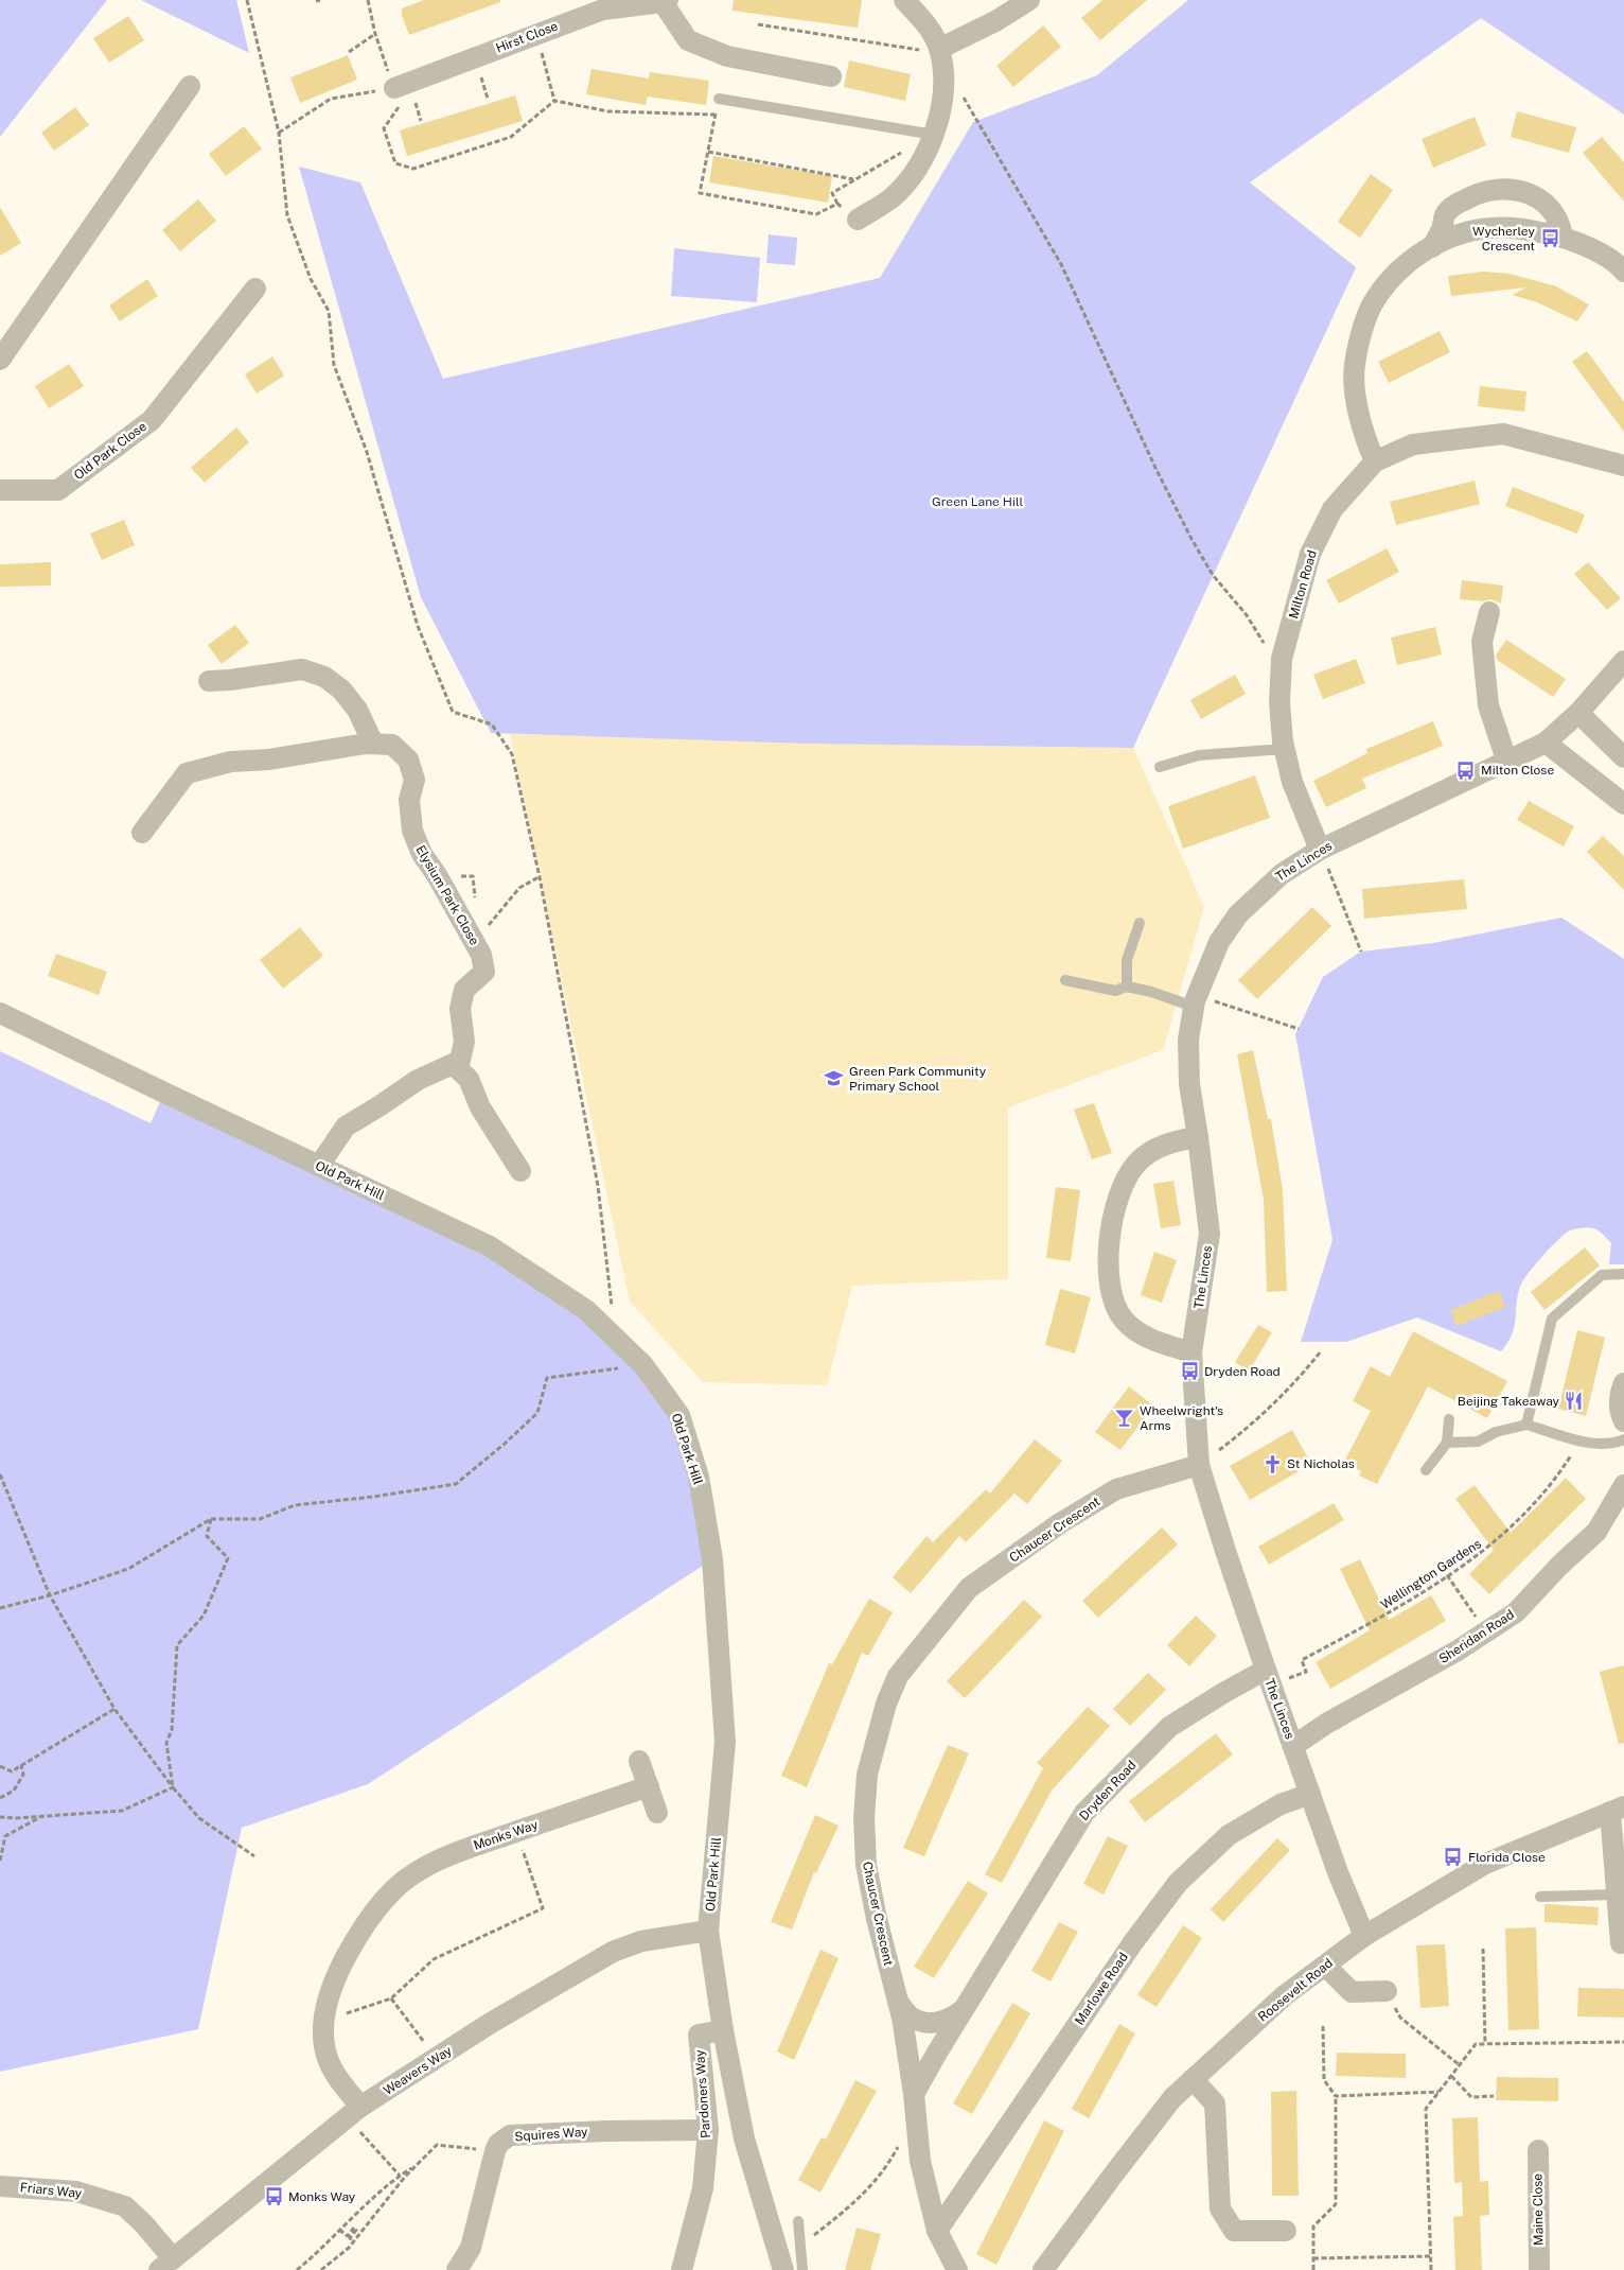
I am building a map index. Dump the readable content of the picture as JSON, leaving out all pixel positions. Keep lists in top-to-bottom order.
{
  "streets": {
    "street": [
      "Hirst Close",
      "Old Park Close",
      "Milton Road",
      "The Linces",
      "Elysium Park Close",
      "Old Park Hill",
      "Chaucer Crescent",
      "Sheridan Road",
      "Dryden Road",
      "Monks Way",
      "Marlowe Road",
      "Roosevelt Road",
      "Weavers Way",
      "Pardoners Way",
      "Squires Way",
      "Friars Way",
      "Maine Close"
    ],
    "path": ["Wellington Gardens"]
  },
  "crossings": [
    ["Milton Road", "The Linces"],
    ["The Linces", "Chaucer Crescent"],
    ["The Linces", "Wellington Gardens"],
    ["The Linces", "Sheridan Road"],
    ["The Linces", "Dryden Road"],
    ["The Linces", "Marlowe Road"],
    ["The Linces", "Roosevelt Road"],
    ["Old Park Hill", "Weavers Way"],
    ["Old Park Hill", "Pardoners Way"],
    ["Chaucer Crescent", "Dryden Road"],
    ["Chaucer Crescent", "Marlowe Road"],
    ["Wellington Gardens", "Dryden Road"],
    ["Monks Way", "Weavers Way"],
    ["Weavers Way", "Friars Way"],
    ["Pardoners Way", "Squires Way"]
  ],
  "parks": ["Green Lane Hill"],
  "places": {
    "bus stop": [
      "Wycherley Crescent",
      "Milton Close",
      "Dryden Road",
      "Florida Close",
      "Monks Way"
    ],
    "school or university": ["Green Park Community Primary School"],
    "restaurant": ["Beijing Takeaway"],
    "bar": ["Wheelwright's Arms"],
    "church": ["St Nicholas"]
  }
}
